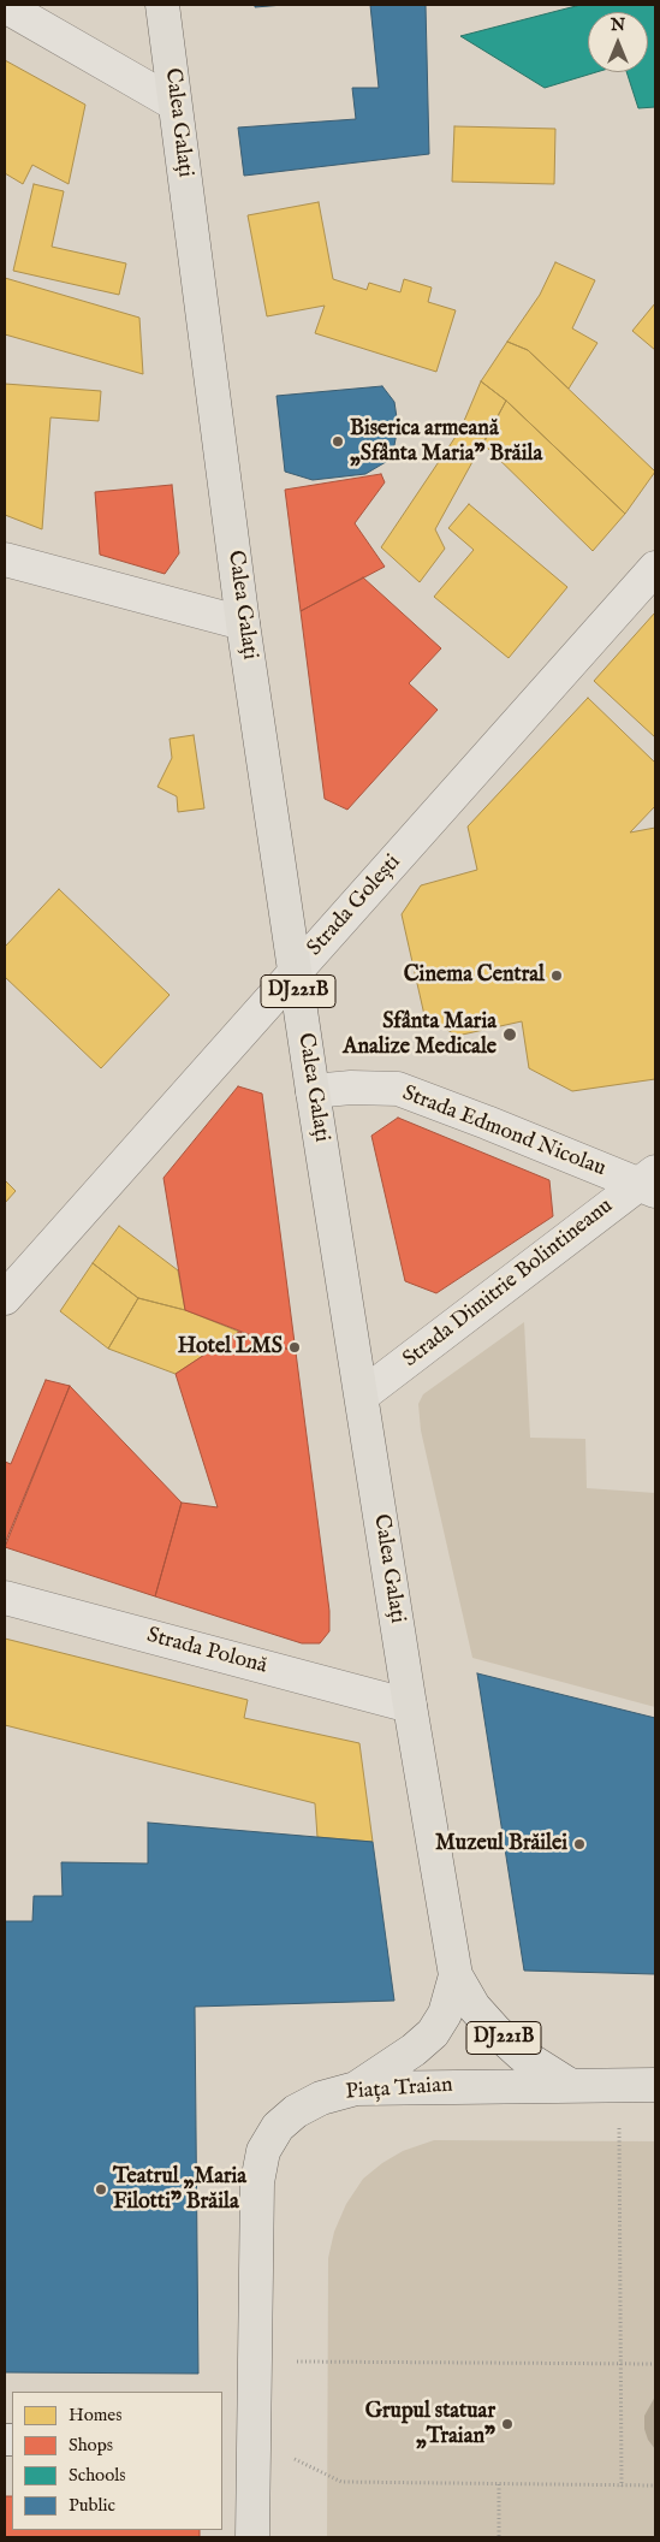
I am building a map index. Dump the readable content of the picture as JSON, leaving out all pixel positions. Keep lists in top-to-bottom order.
{
  "streets": {
    "main road": ["Calea Galați", "DJ221B", "Piața Traian"],
    "street": [
      "Strada Golești",
      "Strada Edmond Nicolau",
      "Strada Dimitrie Bolintineanu",
      "Strada Polonă"
    ]
  },
  "crossings": [
    ["Calea Galați", "Strada Golești"],
    ["Calea Galați", "Strada Edmond Nicolau"],
    ["Calea Galați", "Strada Dimitrie Bolintineanu"],
    ["Calea Galați", "Strada Polonă"],
    ["Calea Galați", "Piața Traian"],
    ["Strada Edmond Nicolau", "Strada Dimitrie Bolintineanu"]
  ],
  "places": [
    "Biserica armeană „Sfânta Maria” Brăila",
    "Cinema Central",
    "Sfânta Maria Analize Medicale",
    "Hotel LMS",
    "Muzeul Brăilei",
    "Teatrul „Maria Filotti” Brăila",
    "Grupul statuar „Traian”"
  ],
  "legend": [
    "Homes",
    "Shops",
    "Schools",
    "Public"
  ],
  "north": "top"
}
